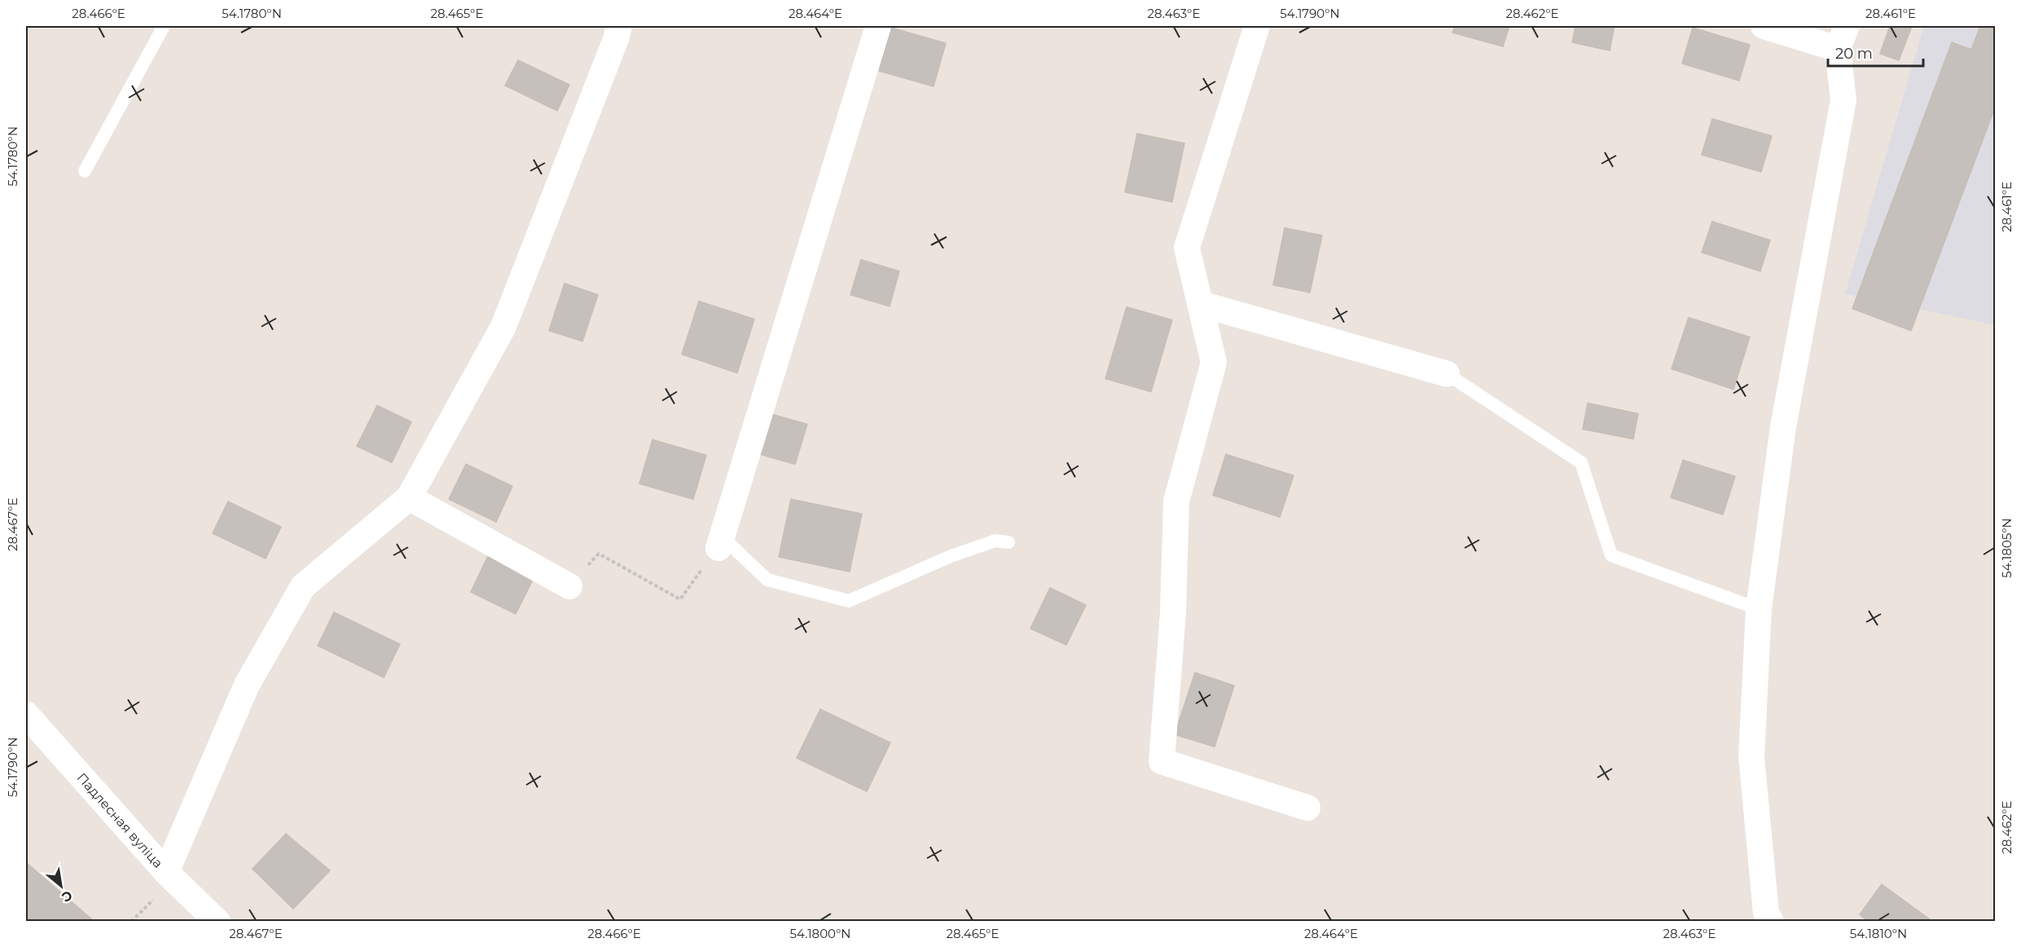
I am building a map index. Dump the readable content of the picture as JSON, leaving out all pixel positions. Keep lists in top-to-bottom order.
{
  "streets": {
    "street": ["Падлесная вуліца"]
  },
  "scale_bar": "20 m",
  "north": "bottom right",
  "coordinates": [
    "28.466°E",
    "54.1780°N",
    "28.465°E",
    "28.464°E",
    "28.463°E",
    "54.1790°N",
    "28.462°E",
    "28.461°E",
    "28.467°E",
    "54.1805°N",
    "54.1800°N",
    "54.1810°N"
  ]
}
